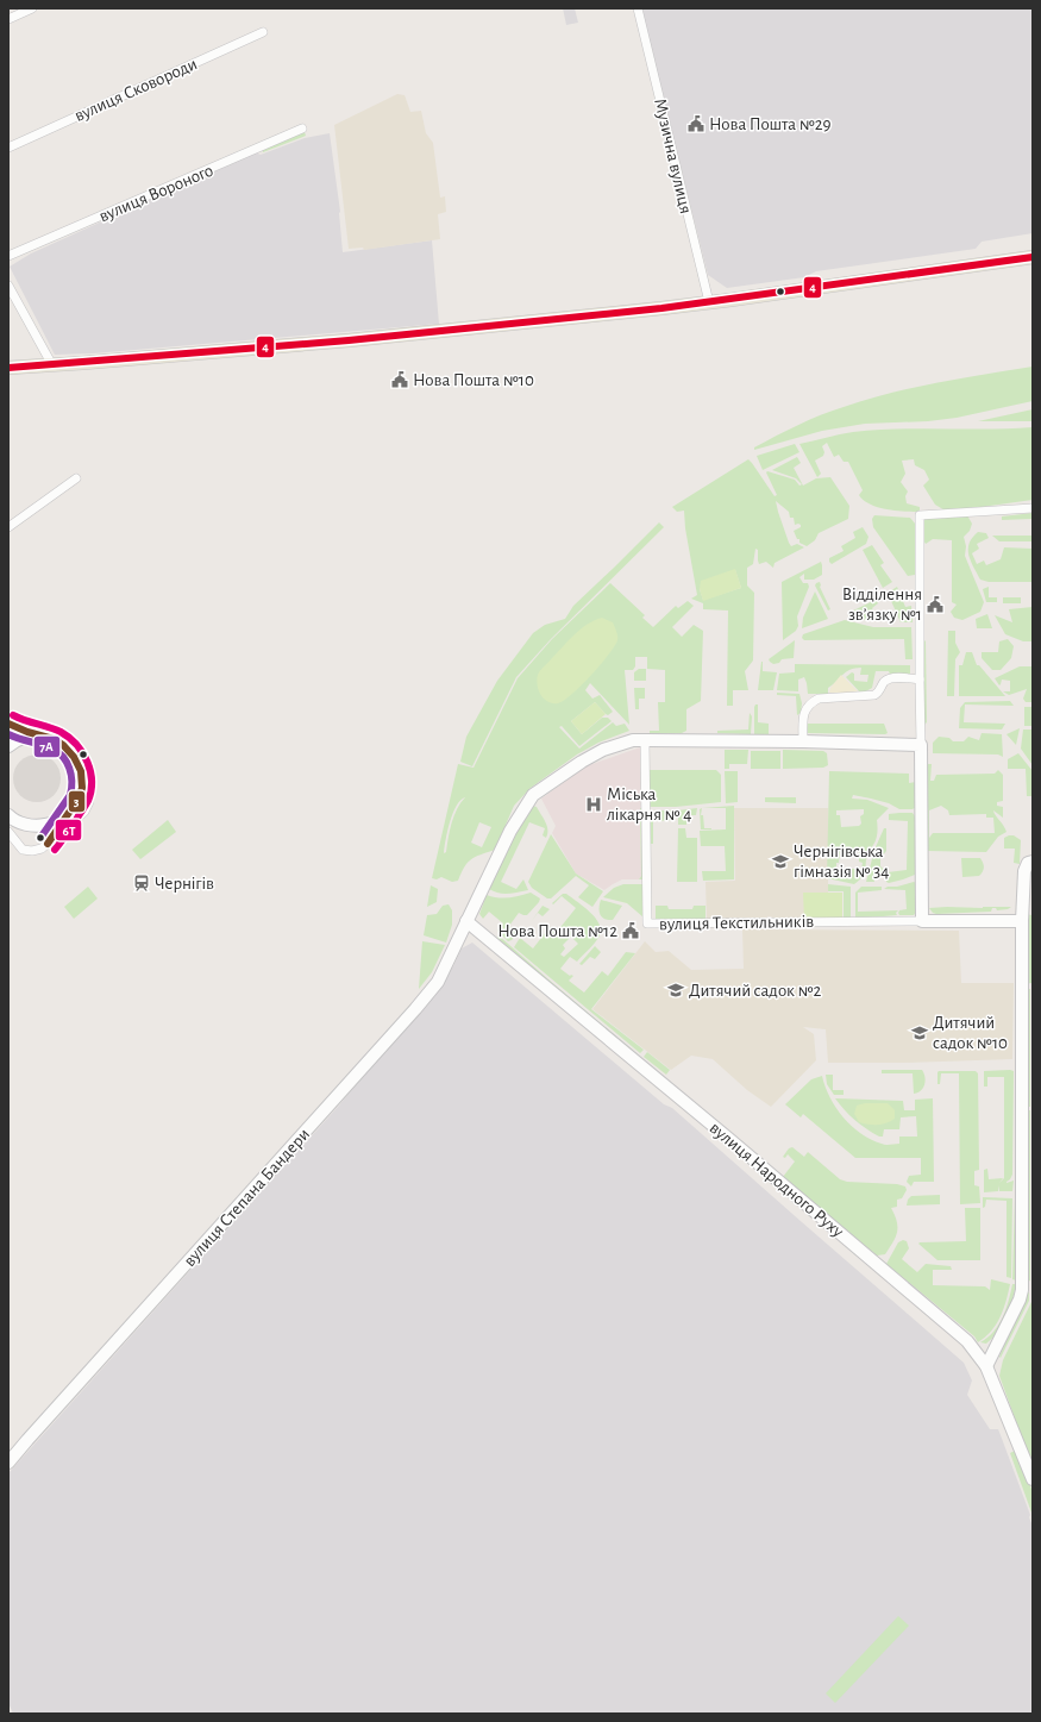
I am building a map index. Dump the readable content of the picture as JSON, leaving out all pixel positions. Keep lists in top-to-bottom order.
{
  "streets": {
    "street": [
      "вулиця Сковороди",
      "Музична вулиця",
      "вулиця Вороного",
      "вулиця Текстильників",
      "вулиця Народного Руху",
      "вулиця Степана Бандери"
    ]
  },
  "crossings": [
    ["вулиця Народного Руху", "вулиця Степана Бандери"]
  ],
  "places": {
    "public building": [
      "Нова Пошта №29",
      "Нова Пошта №10",
      "Відділення зв’язку №1",
      "Нова Пошта №12"
    ],
    "hospital": ["Міська лікарня № 4"],
    "school or university": ["Чернігівська гімназія № 34", "Дитячий садок №2", "Дитячий садок №10"],
    "station": ["Чернігів"]
  },
  "lines": [
    "transit line 4",
    "transit line 6Т",
    "transit line 3",
    "transit line 7А"
  ]
}
